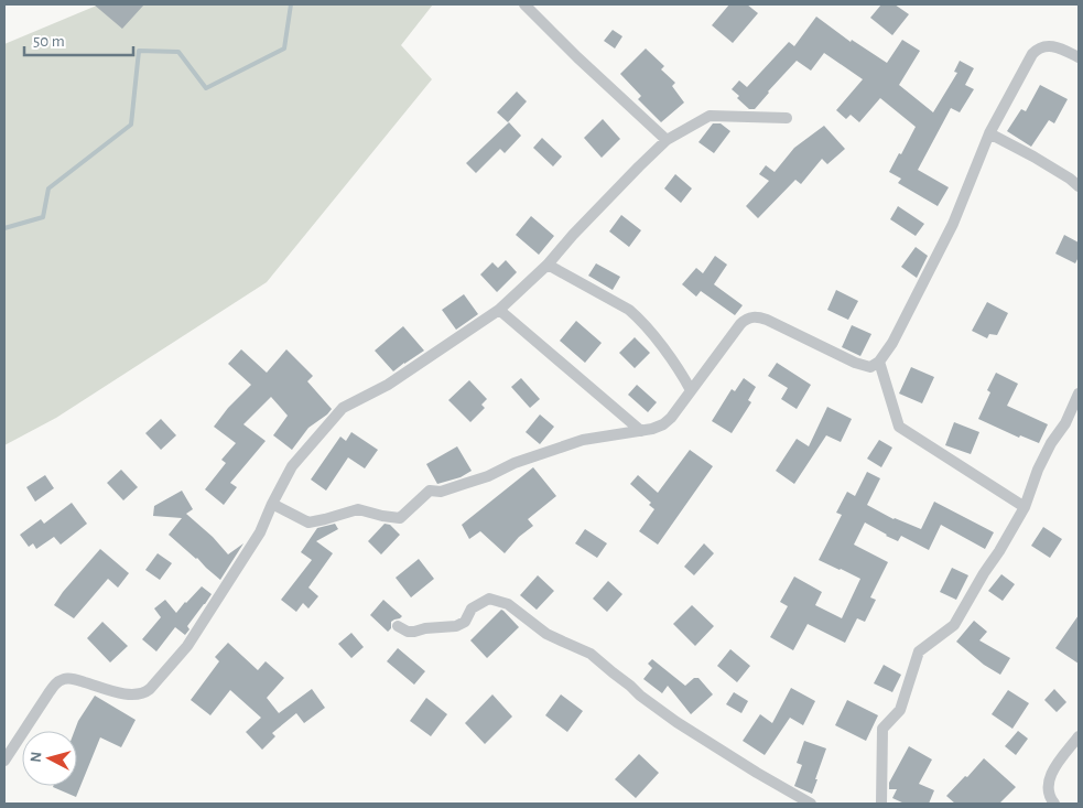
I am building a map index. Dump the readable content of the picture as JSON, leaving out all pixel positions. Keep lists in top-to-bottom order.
{
  "scale_bar": "50 m",
  "north": "left"
}
